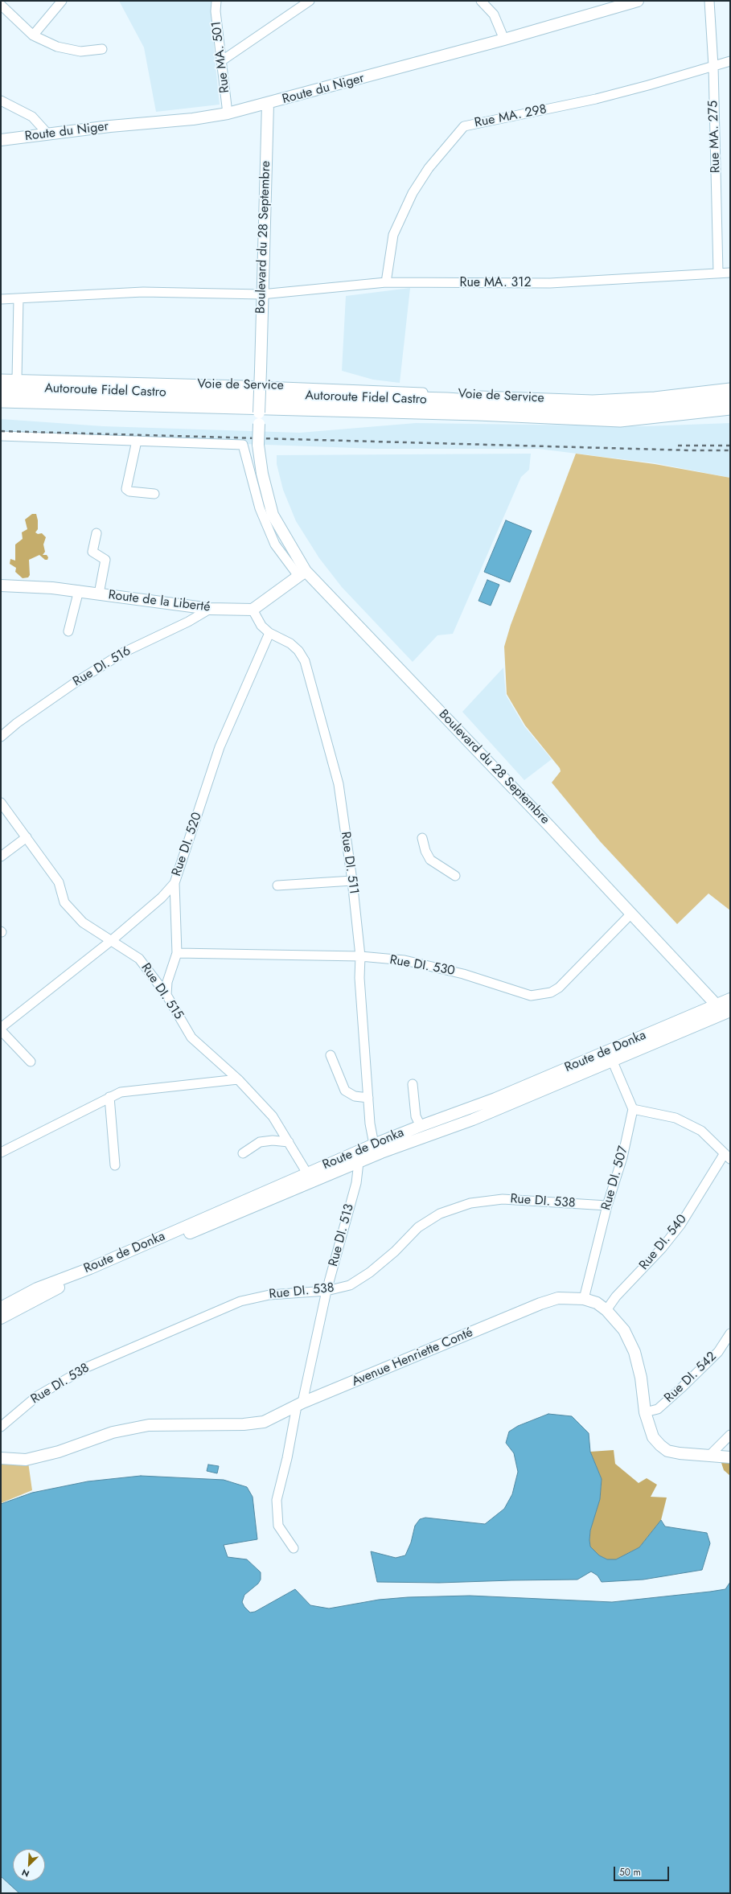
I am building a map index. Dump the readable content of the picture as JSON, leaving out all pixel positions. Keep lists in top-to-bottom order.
{
  "streets": {
    "highway": ["Autoroute Fidel Castro"],
    "main road": [
      "Route du Niger",
      "Boulevard du 28 Septembre",
      "Route de la Liberté",
      "Route de Donka",
      "Avenue Henriette Conté"
    ],
    "street": [
      "Rue MA. 501",
      "Rue MA. 298",
      "Rue MA. 275",
      "Rue MA. 312",
      "Voie de Service",
      "Rue DI. 516",
      "Rue DI. 520",
      "Rue DI. 511",
      "Rue DI. 530",
      "Rue DI. 515",
      "Rue DI. 507",
      "Rue DI. 538",
      "Rue DI. 513",
      "Rue DI. 540",
      "Rue DI. 542"
    ]
  },
  "crossings": [
    ["Rue MA. 501", "Route du Niger"],
    ["Route du Niger", "Boulevard du 28 Septembre"],
    ["Rue MA. 298", "Rue MA. 275"],
    ["Rue MA. 298", "Rue MA. 312"],
    ["Rue MA. 275", "Rue MA. 312"],
    ["Boulevard du 28 Septembre", "Rue MA. 312"],
    ["Boulevard du 28 Septembre", "Rue DI. 530"],
    ["Boulevard du 28 Septembre", "Route de Donka"],
    ["Route de la Liberté", "Rue DI. 516"],
    ["Route de la Liberté", "Rue DI. 511"],
    ["Rue DI. 520", "Rue DI. 511"],
    ["Rue DI. 520", "Rue DI. 515"],
    ["Rue DI. 511", "Rue DI. 530"],
    ["Rue DI. 511", "Route de Donka"],
    ["Rue DI. 515", "Route de Donka"],
    ["Route de Donka", "Rue DI. 513"],
    ["Rue DI. 507", "Rue DI. 538"],
    ["Rue DI. 507", "Avenue Henriette Conté"],
    ["Rue DI. 538", "Rue DI. 513"],
    ["Rue DI. 513", "Avenue Henriette Conté"],
    ["Rue DI. 540", "Avenue Henriette Conté"],
    ["Avenue Henriette Conté", "Rue DI. 542"]
  ],
  "scale_bar": "50 m",
  "north": "bottom left"
}
